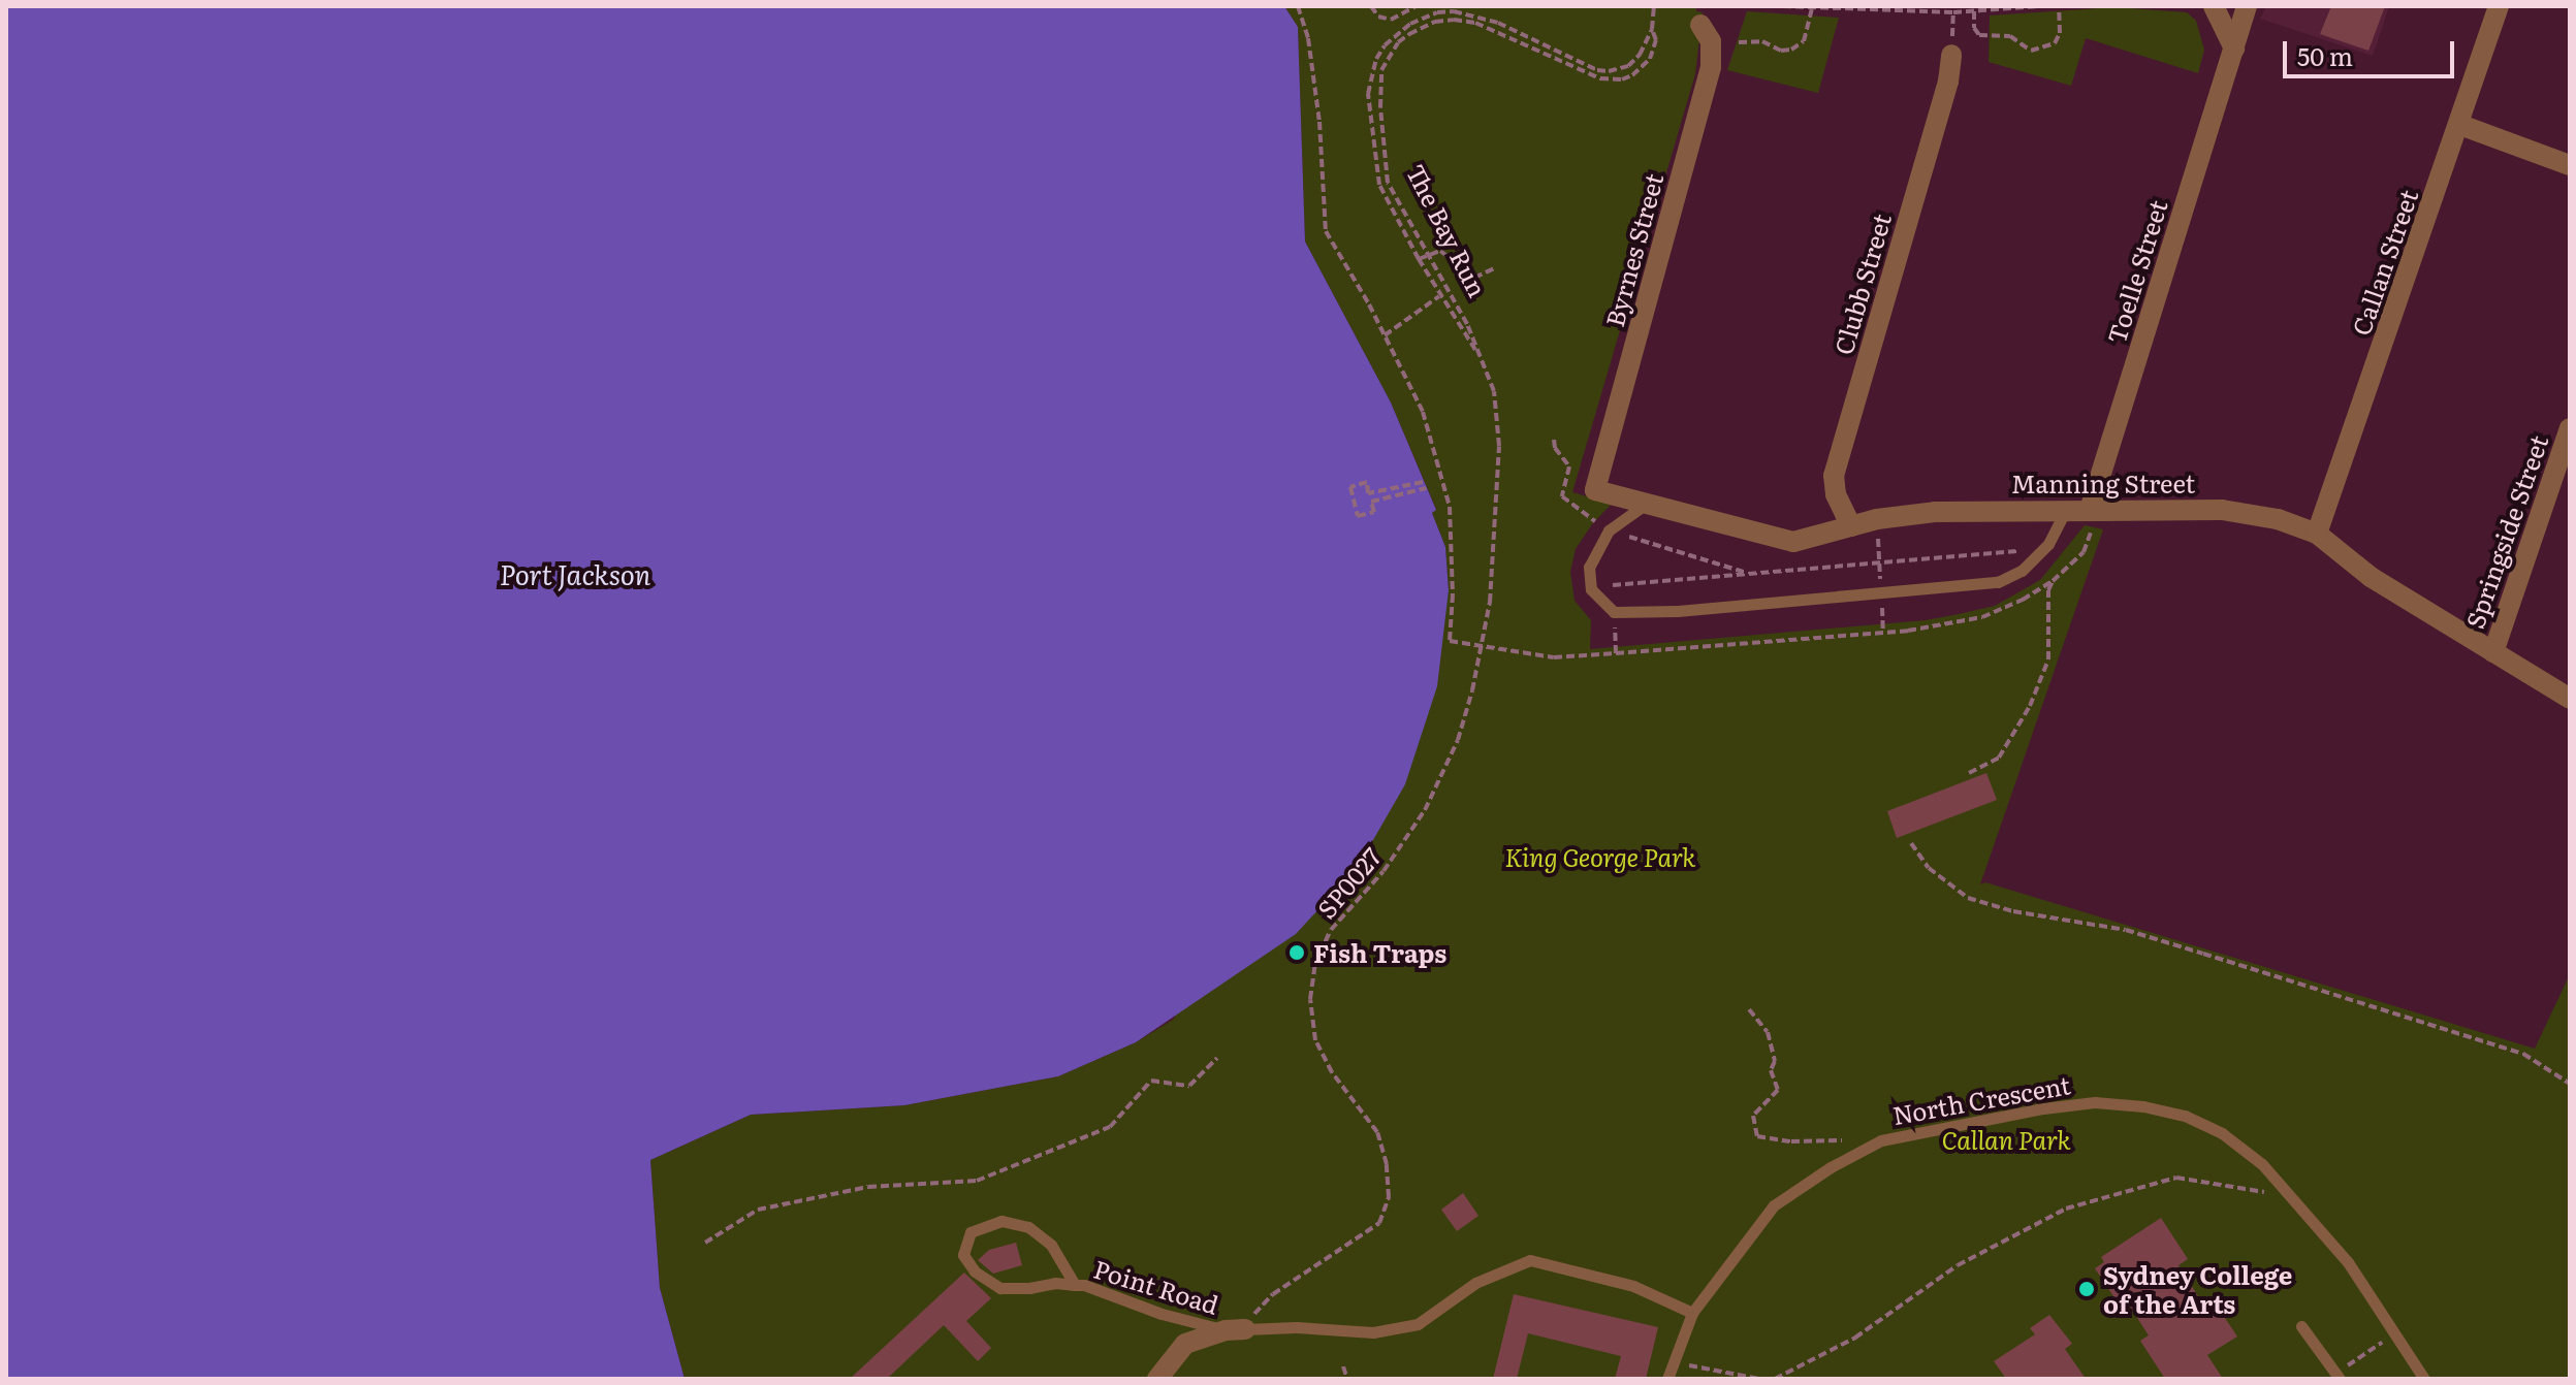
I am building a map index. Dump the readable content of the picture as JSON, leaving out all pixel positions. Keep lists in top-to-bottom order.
{
  "streets": {
    "street": [
      "Byrnes Street",
      "Callan Street",
      "Toelle Street",
      "Clubb Street",
      "Manning Street",
      "Springside Street"
    ],
    "lane": ["North Crescent", "Point Road"],
    "path": ["The Bay Run", "SP0027"]
  },
  "crossings": [
    ["The Bay Run", "SP0027"],
    ["Byrnes Street", "Manning Street"],
    ["Callan Street", "Manning Street"],
    ["Toelle Street", "Manning Street"],
    ["Clubb Street", "Manning Street"],
    ["Manning Street", "Springside Street"],
    ["SP0027", "Point Road"],
    ["North Crescent", "Point Road"]
  ],
  "water": ["Port Jackson"],
  "parks": ["King George Park", "Callan Park"],
  "places": ["Fish Traps", "Sydney College of the Arts"],
  "scale_bar": "50 m"
}
